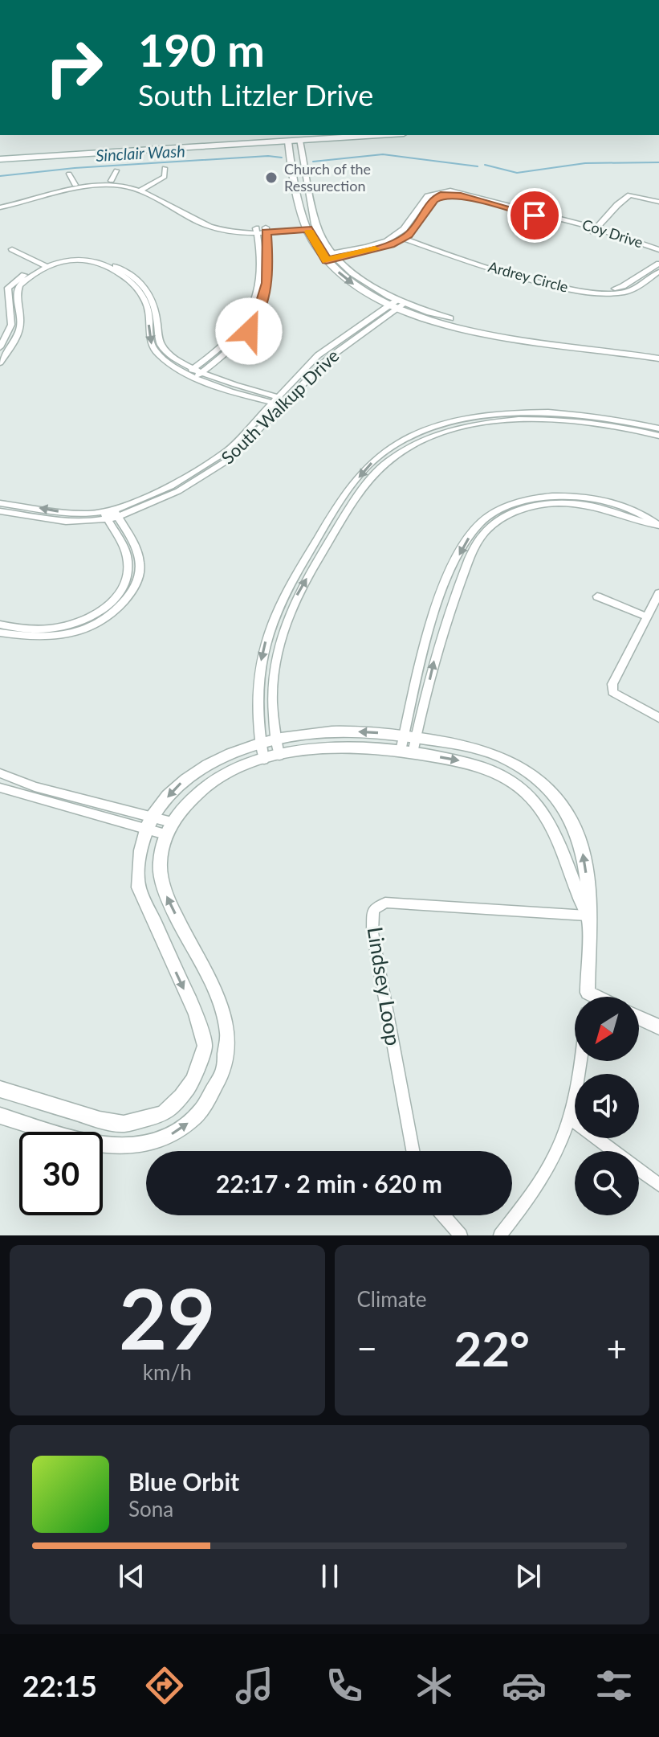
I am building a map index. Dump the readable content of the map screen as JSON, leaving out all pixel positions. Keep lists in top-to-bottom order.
{
  "streets": {
    "street": [
      "Coy Drive",
      "Ardrey Circle",
      "South Walkup Drive",
      "Lindsey Loop"
    ]
  },
  "crossings": [
    ["Coy Drive", "Ardrey Circle"]
  ],
  "water": ["Sinclair Wash"],
  "places": ["Church of the Ressurection"],
  "north": "bottom left",
  "page": {
    "turn": ["190 m", "South Litzler Drive"],
    "limit": "30",
    "trip": "22:17 · 2 min · 620 m",
    "tile": [
      ["29", "km/h"],
      "Climate"
    ],
    "heat": ["−", "22°", "+"],
    "song": ["Blue Orbit", "Sona"],
    "tabs": "22:15"
  }
}
